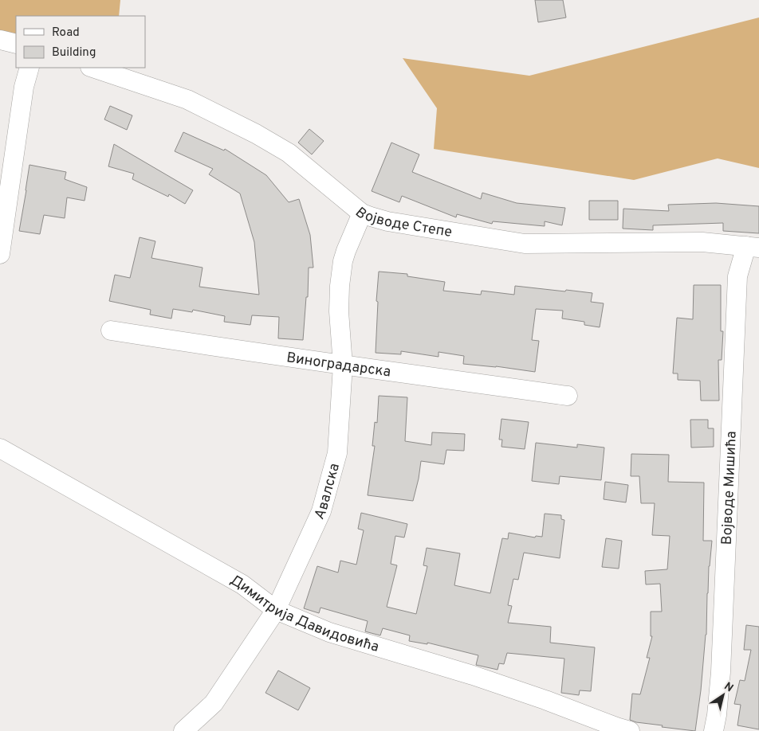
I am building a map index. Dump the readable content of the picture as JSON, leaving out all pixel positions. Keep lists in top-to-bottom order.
{
  "streets": {
    "street": [
      "Војводе Степе",
      "Виноградарска",
      "Војводе Мишића",
      "Авалска",
      "Димитрија Давидовића"
    ]
  },
  "crossings": [
    ["Војводе Степе", "Војводе Мишића"],
    ["Војводе Степе", "Авалска"],
    ["Виноградарска", "Авалска"],
    ["Авалска", "Димитрија Давидовића"]
  ],
  "legend": ["Road", "Building"],
  "north": "top right"
}
